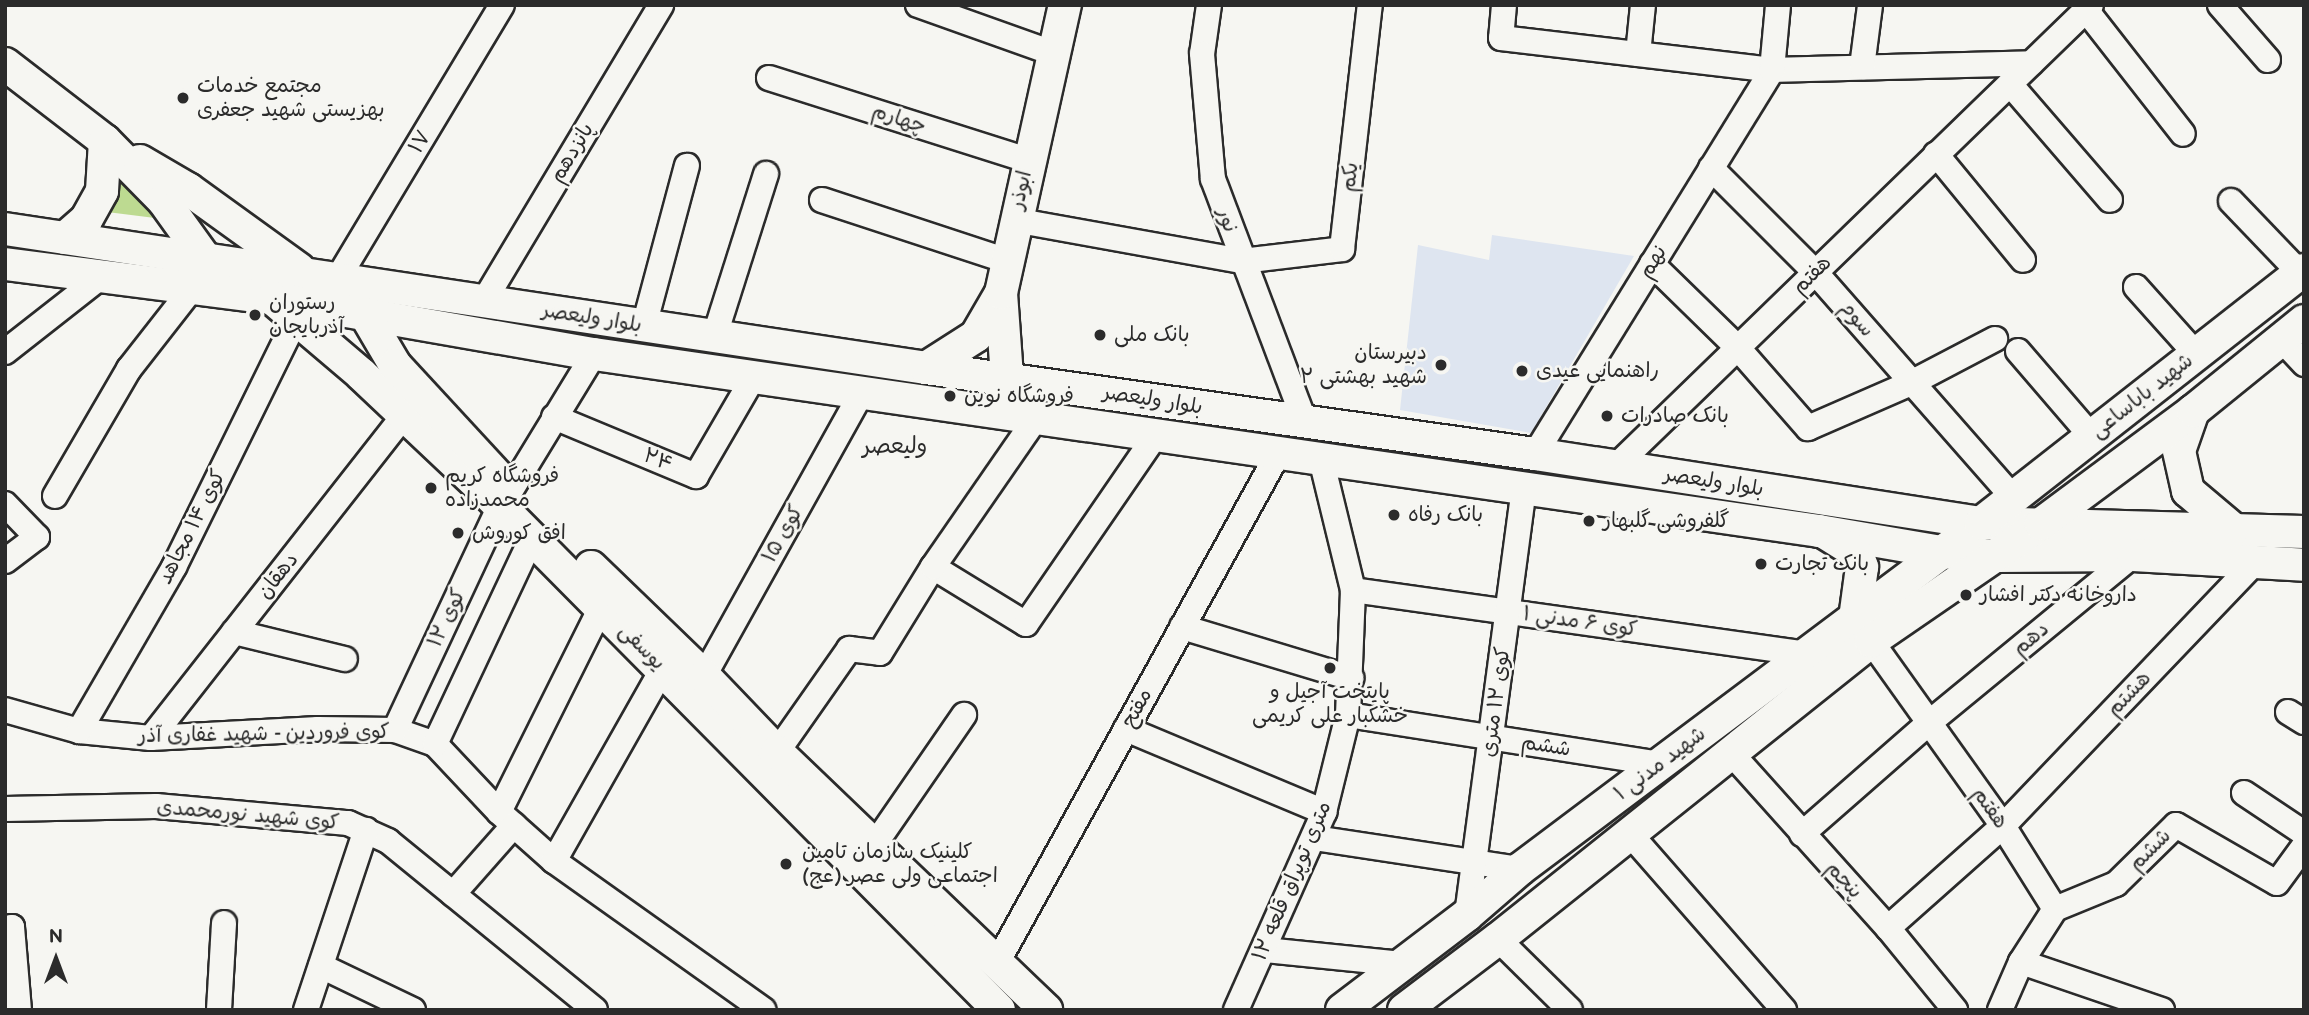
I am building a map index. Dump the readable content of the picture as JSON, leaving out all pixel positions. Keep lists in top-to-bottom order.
{
  "streets": {
    "main road": [
      "ابوذر",
      "بلوار ولیعصر",
      "شهید باباساعی",
      "یوسفی",
      "شهید مدنی ۱"
    ],
    "street": [
      "چهارم",
      "۱۷",
      "پانزدهم",
      "یکم",
      "نور",
      "نهم",
      "هفتم",
      "سوم",
      "۲۴",
      "کوی ۱۴ مجاهد",
      "کوی ۱۵",
      "دهقان",
      "کوی ۱۲",
      "کوی ۶ مدنی ۱",
      "دهم",
      "هشتم",
      "کوی ۱۲ متری",
      "مفتح",
      "کوی فروردین - شهید غفاری آذر",
      "ششم",
      "کوی شهید نورمحمدی",
      "پنجم",
      "۱۲ متری توپراق قلعه"
    ]
  },
  "crossings": [
    ["چهارم", "ابوذر"],
    ["۱۷", "بلوار ولیعصر"],
    ["پانزدهم", "بلوار ولیعصر"],
    ["یکم", "نور"],
    ["ابوذر", "بلوار ولیعصر"],
    ["نور", "بلوار ولیعصر"],
    ["نهم", "بلوار ولیعصر"],
    ["نهم", "سوم"],
    ["هفتم", "بلوار ولیعصر"],
    ["هفتم", "سوم"],
    ["هفتم", "دهم"],
    ["هفتم", "هشتم"],
    ["هفتم", "ششم"],
    ["هفتم", "شهید مدنی ۱"],
    ["بلوار ولیعصر", "شهید باباساعی"],
    ["بلوار ولیعصر", "۲۴"],
    ["بلوار ولیعصر", "کوی ۱۵"],
    ["بلوار ولیعصر", "کوی ۱۲"],
    ["بلوار ولیعصر", "دهم"],
    ["بلوار ولیعصر", "یوسفی"],
    ["بلوار ولیعصر", "هشتم"],
    ["بلوار ولیعصر", "کوی ۱۲ متری"],
    ["بلوار ولیعصر", "مفتح"],
    ["بلوار ولیعصر", "شهید مدنی ۱"],
    ["بلوار ولیعصر", "۱۲ متری توپراق قلعه"],
    ["سوم", "شهید باباساعی"],
    ["شهید باباساعی", "شهید مدنی ۱"],
    ["۲۴", "کوی ۱۲"],
    ["کوی ۱۴ مجاهد", "یوسفی"],
    ["کوی ۱۴ مجاهد", "کوی فروردین - شهید غفاری آذر"],
    ["کوی ۱۵", "یوسفی"],
    ["دهقان", "یوسفی"],
    ["دهقان", "کوی فروردین - شهید غفاری آذر"],
    ["کوی ۱۲", "یوسفی"],
    ["کوی ۱۲", "کوی فروردین - شهید غفاری آذر"],
    ["کوی ۶ مدنی ۱", "کوی ۱۲ متری"],
    ["کوی ۶ مدنی ۱", "شهید مدنی ۱"],
    ["کوی ۶ مدنی ۱", "۱۲ متری توپراق قلعه"],
    ["دهم", "پنجم"],
    ["یوسفی", "مفتح"],
    ["هشتم", "پنجم"],
    ["کوی ۱۲ متری", "ششم"],
    ["کوی ۱۲ متری", "شهید مدنی ۱"],
    ["ششم", "شهید مدنی ۱"],
    ["ششم", "۱۲ متری توپراق قلعه"],
    ["شهید مدنی ۱", "پنجم"]
  ],
  "districts": ["ولیعصر"],
  "places": [
    "مجتمع خدمات بهزیستی شهید جعفری",
    "رستوران آذربایجان",
    "بانک ملی",
    "دبیرستان شهید بهشتی ۲",
    "راهنمایی عیدی",
    "فروشگاه نوین",
    "بانک صادرات",
    "فروشگاه کریم محمدزاده",
    "بانک رفاه",
    "گلفروشی گلبهار",
    "افق کوروش",
    "بانک تجارت",
    "داروخانه دکتر افشار",
    "پایتخت آجیل و خشکبار علی کریمی",
    "کلینیک سازمان تامین اجتماعی ولی عصر (عج)"
  ],
  "north": "top"
}
